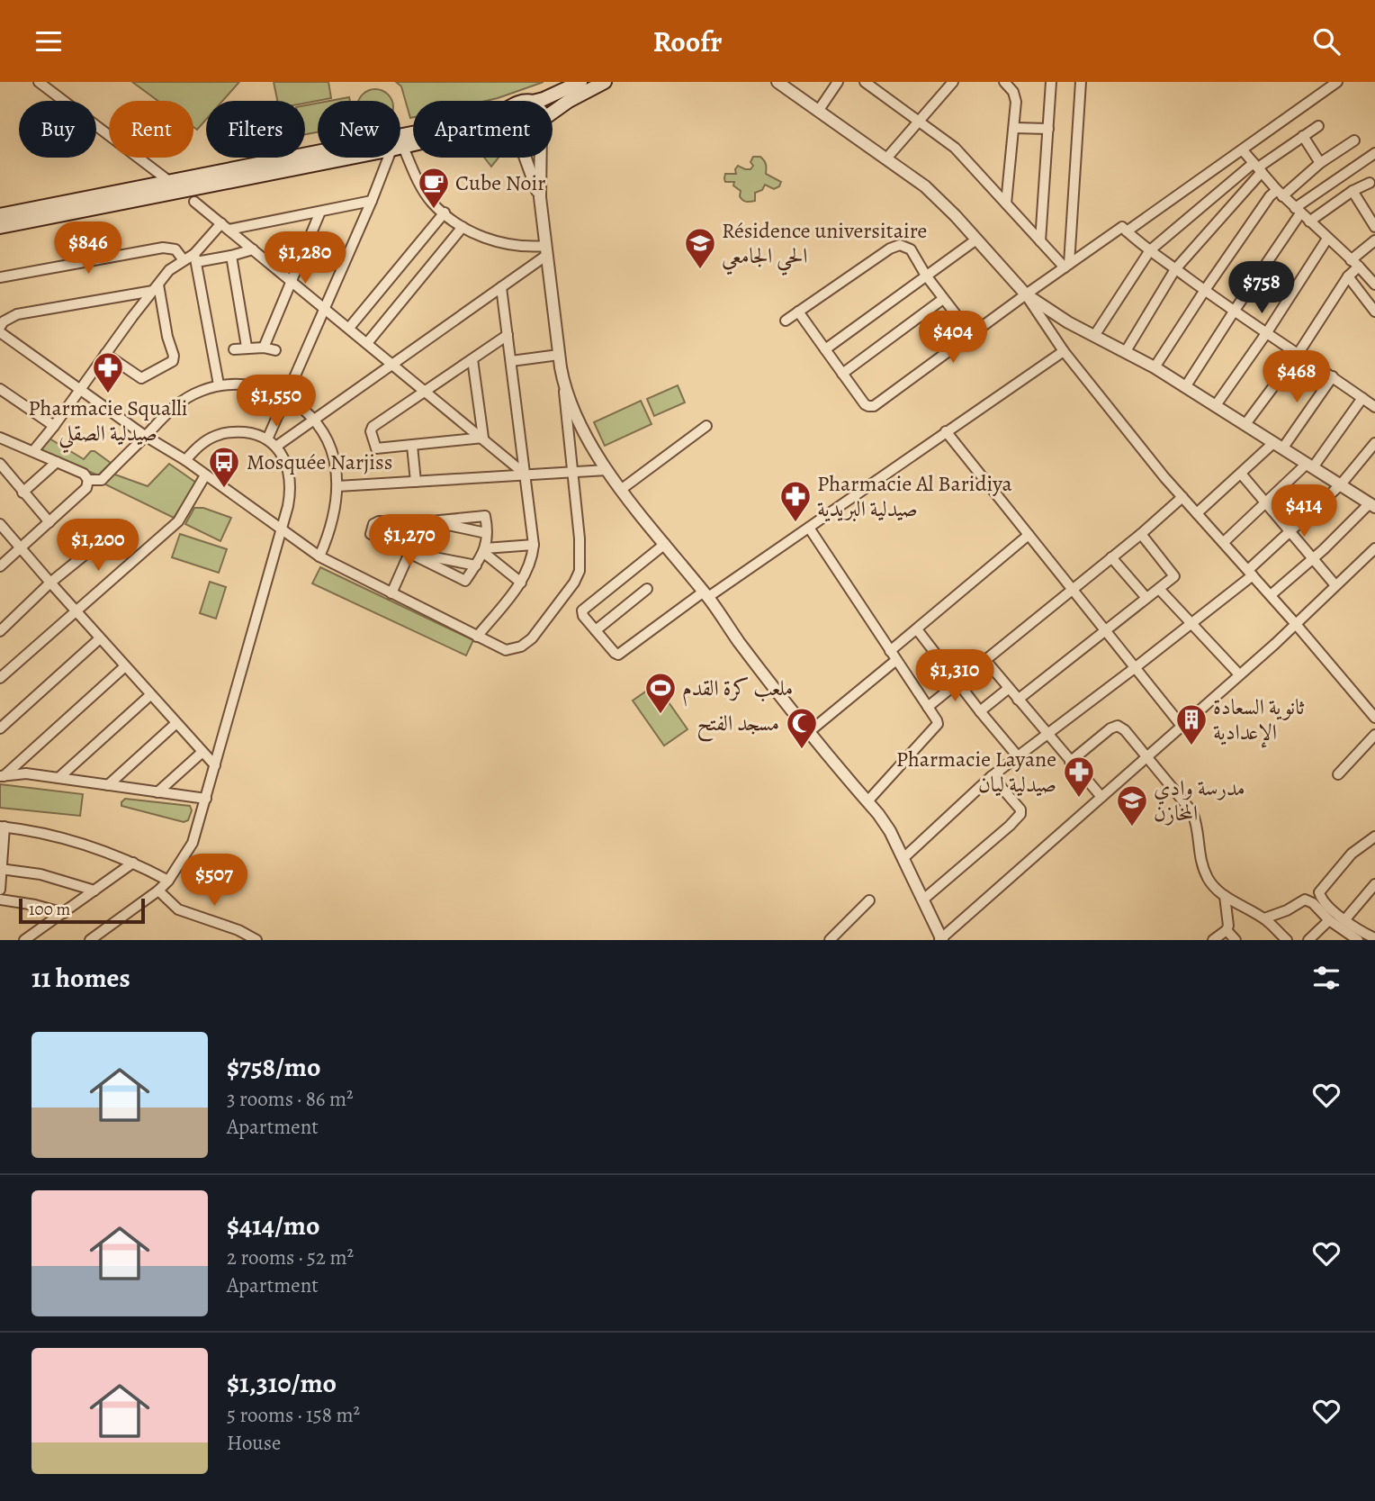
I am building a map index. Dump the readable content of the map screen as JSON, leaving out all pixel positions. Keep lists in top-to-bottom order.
{
  "places": {
    "cafe": ["Cube Noir"],
    "school or university": ["Résidence universitaire الحي الجامعي", "مدرسة وادي المخازن"],
    "pharmacy": ["Pharmacie Squalli صيدلية الصقلي", "Pharmacie Al Baridiya صيدلية البريدية", "Pharmacie Layane صيدلية ليان"],
    "bus stop": ["Mosquée Narjiss"],
    "sports": ["ملعب كرة القدم"],
    "building": ["ثانوية السعادة الإعدادية"],
    "mosque": ["مسجد الفتح"]
  },
  "scale_bar": "100 m",
  "page": {
    "header": "Roofr",
    "chip": [
      "Buy",
      "Rent",
      "Filters",
      "New",
      "Apartment"
    ],
    "price": [
      "$846",
      "$1,280",
      "$758",
      "$404",
      "$468",
      "$1,550",
      "$414",
      "$1,270",
      "$1,200",
      "$1,310",
      "$507"
    ],
    "scale": "100 m",
    "heading": "11 homes",
    "list": [
      {
        "name": "$758/mo",
        "note": "3 rooms · 86 m² · Apartment"
      },
      {
        "name": "$414/mo",
        "note": "2 rooms · 52 m² · Apartment"
      },
      {
        "name": "$1,310/mo",
        "note": "5 rooms · 158 m² · House"
      }
    ]
  }
}
